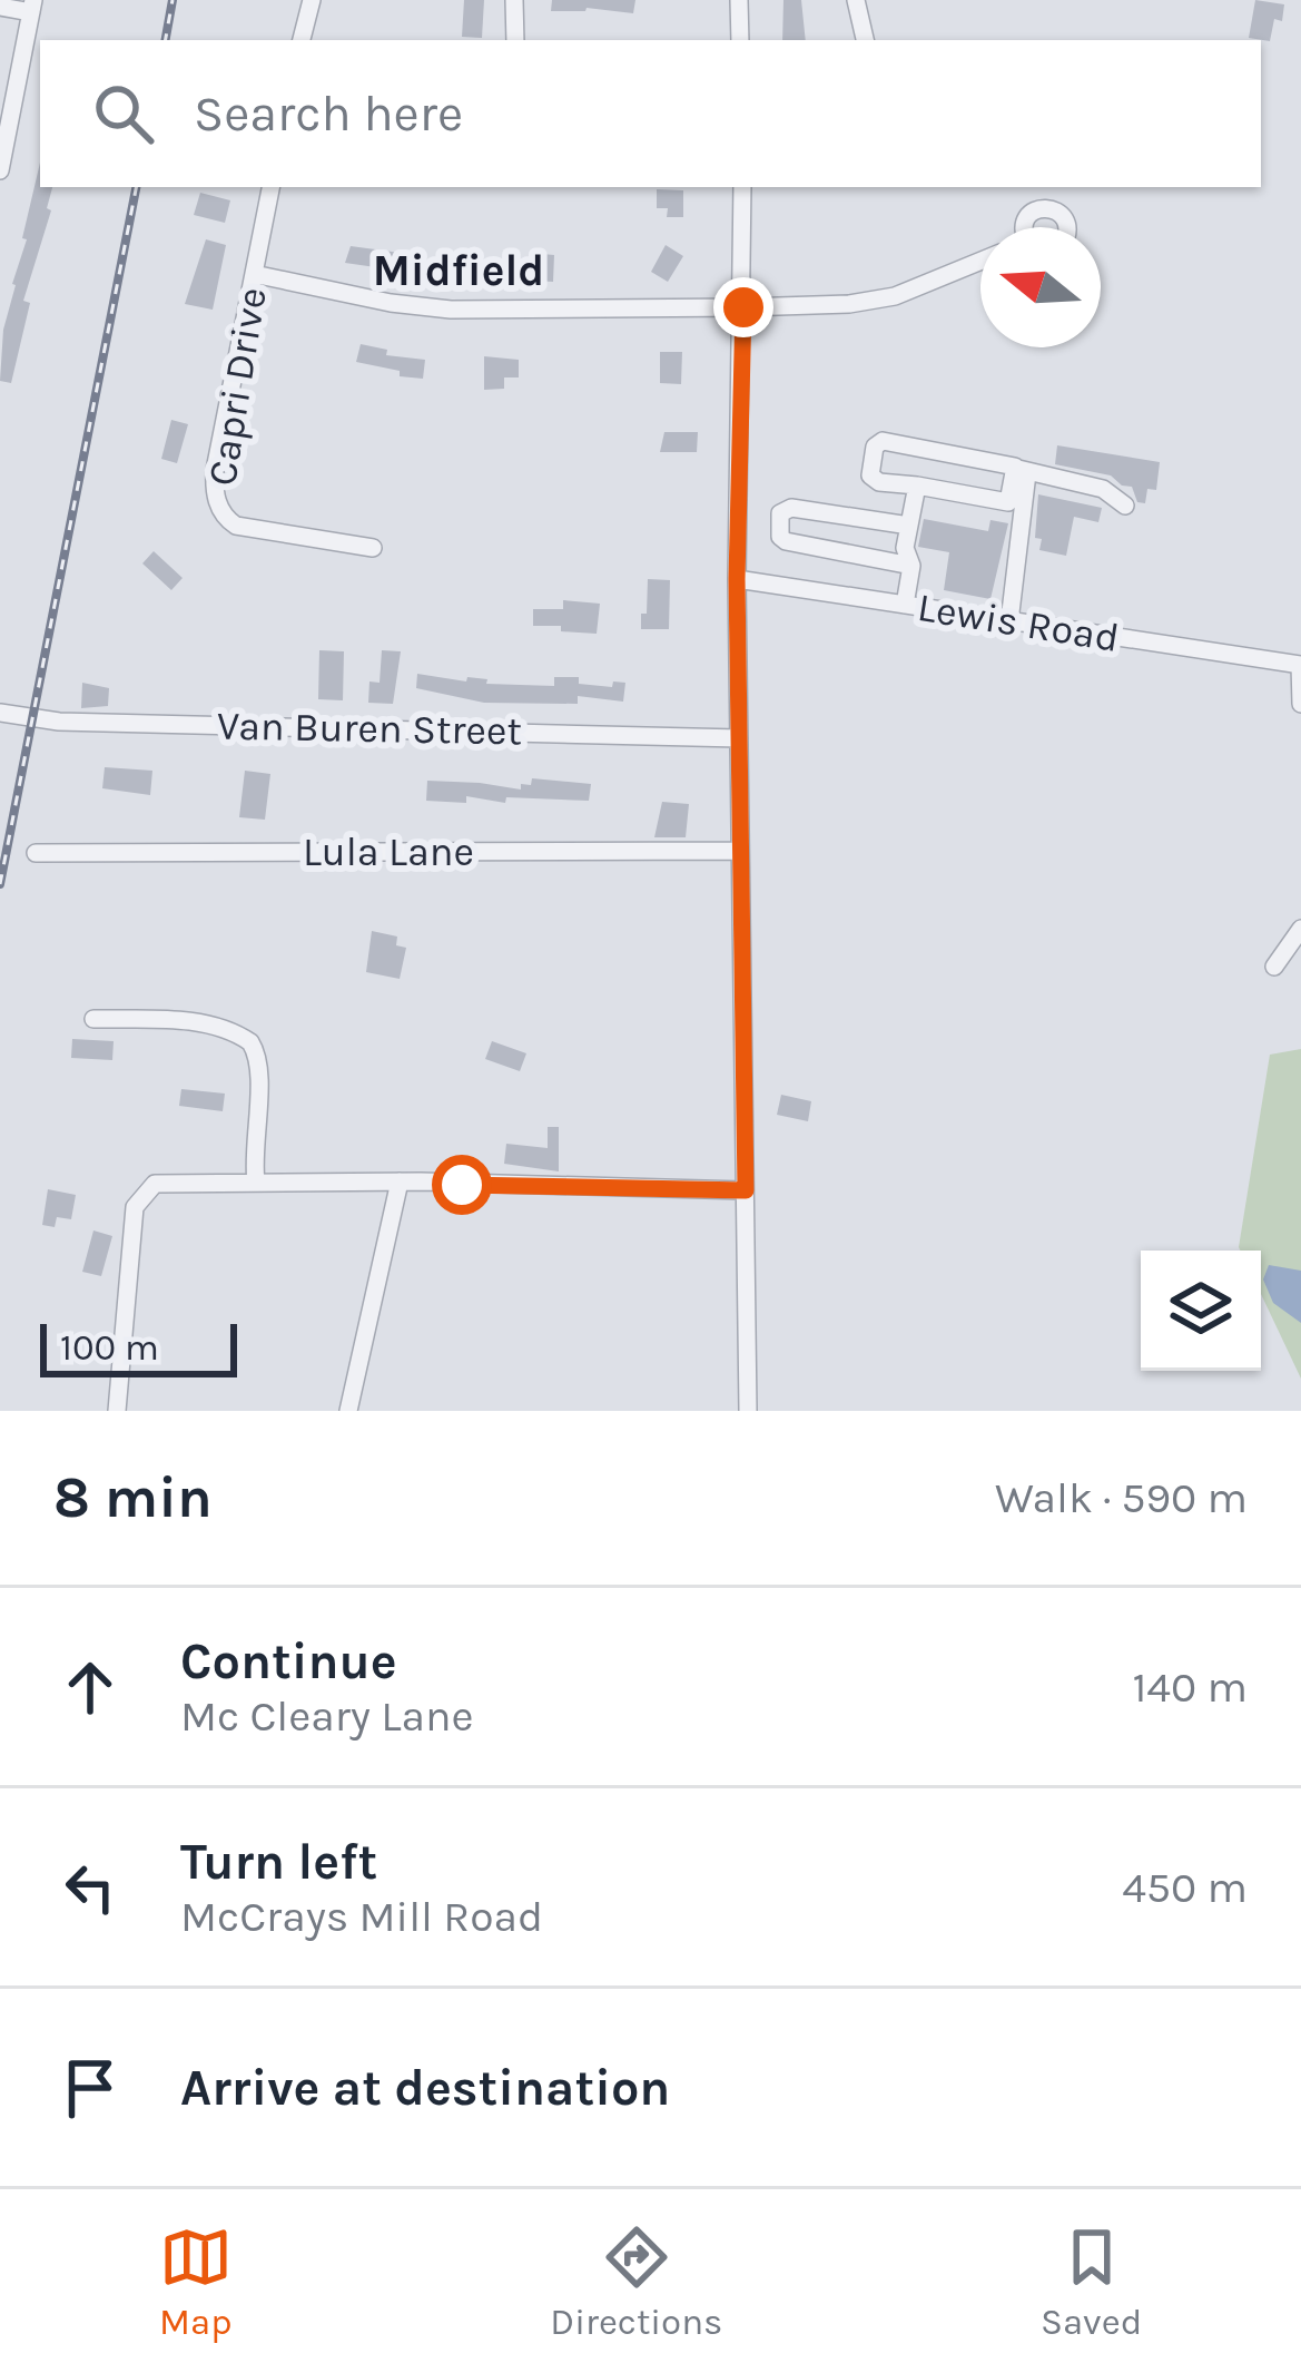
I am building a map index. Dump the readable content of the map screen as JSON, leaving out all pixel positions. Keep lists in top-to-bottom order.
{
  "streets": {
    "street": [
      "Capri Drive",
      "Lewis Road",
      "Van Buren Street",
      "Lula Lane"
    ]
  },
  "districts": ["Midfield"],
  "scale_bar": "100 m",
  "north": "left",
  "page": {
    "search": "Search here",
    "scale": "100 m",
    "heading": ["8 min", "Walk · 590 m"],
    "list": [
      ["Continue", "Mc Cleary Lane", "140 m"],
      ["Turn left", "McCrays Mill Road", "450 m"],
      "Arrive at destination"
    ],
    "nav": ["Map", "Directions", "Saved"]
  }
}
